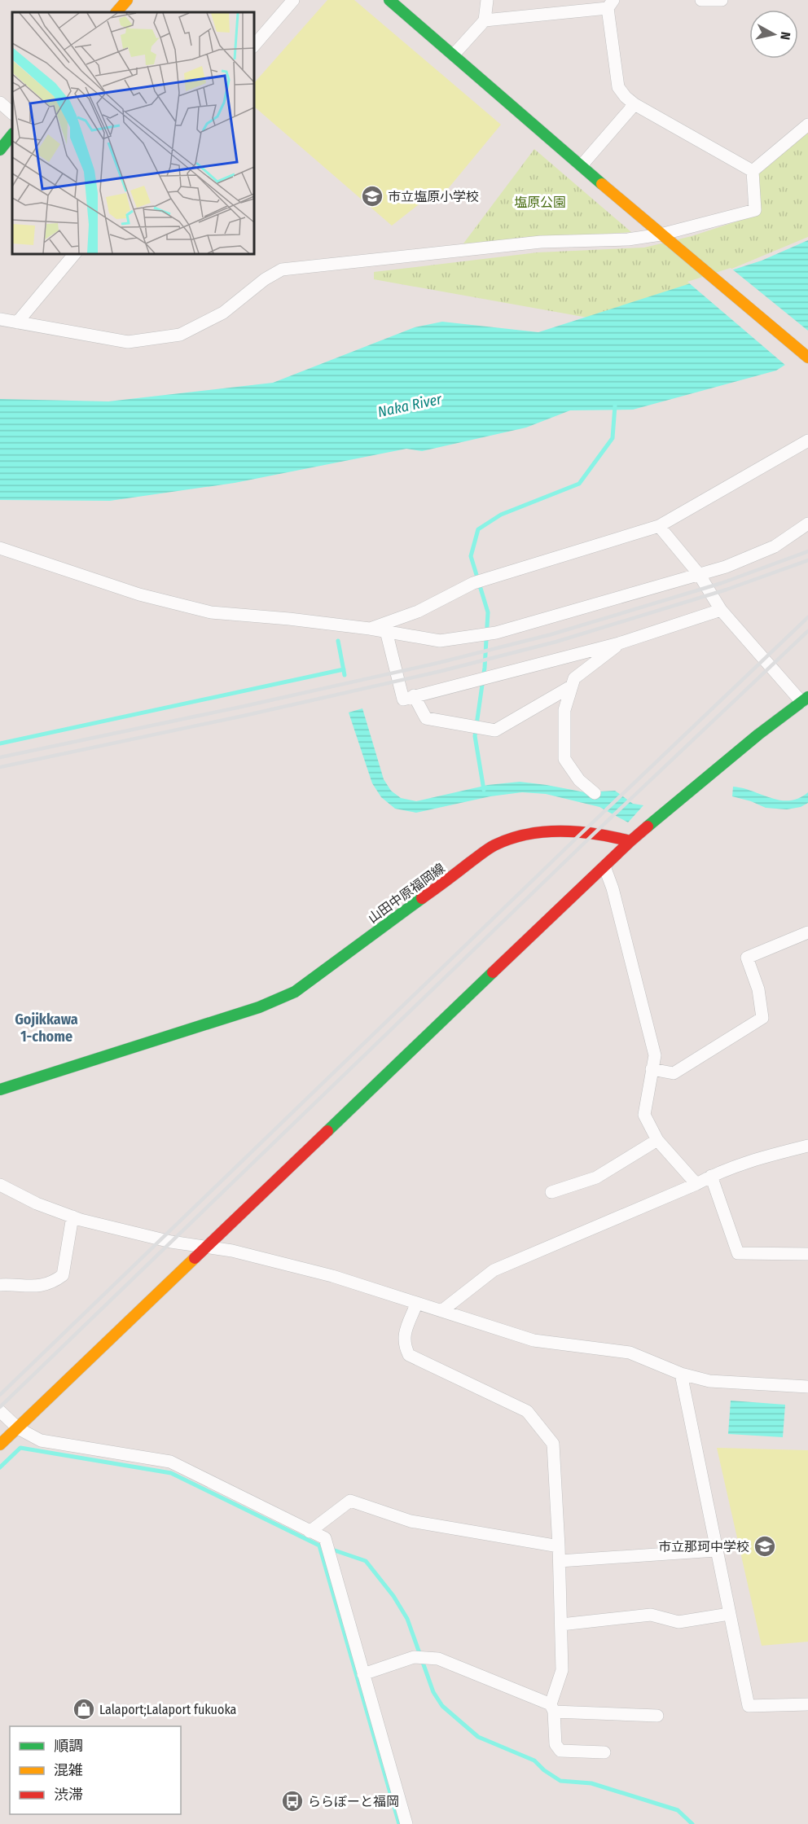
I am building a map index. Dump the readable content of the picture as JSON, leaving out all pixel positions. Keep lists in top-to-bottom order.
{
  "streets": {
    "street": ["山田中原福岡線"]
  },
  "districts": ["Gojikkawa 1-chome"],
  "water": ["Naka River"],
  "parks": ["塩原公園"],
  "places": {
    "school or university": ["市立塩原小学校", "市立那珂中学校"],
    "shop": ["Lalaport;Lalaport fukuoka"],
    "bus stop": ["ららぽーと福岡"]
  },
  "legend": ["順調", "混雑", "渋滞"],
  "north": "right"
}
